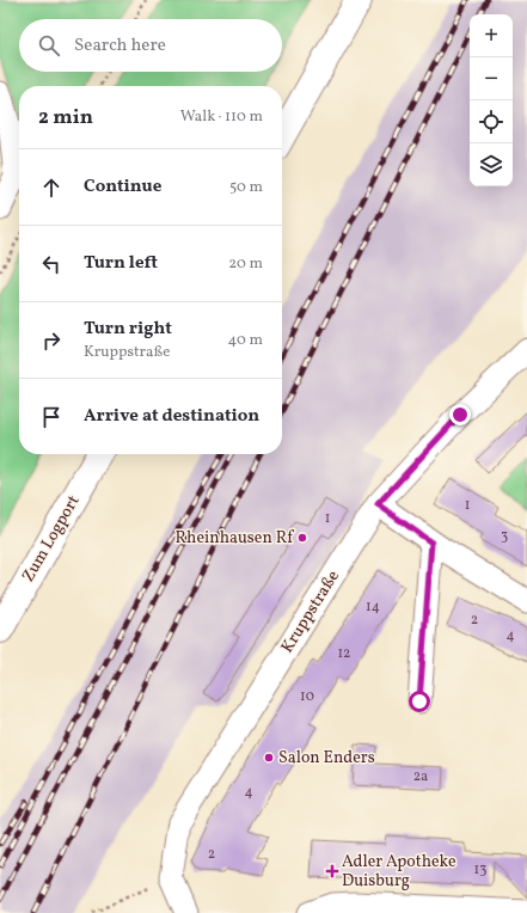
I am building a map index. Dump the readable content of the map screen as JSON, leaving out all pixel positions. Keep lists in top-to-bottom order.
{
  "streets": {
    "main road": ["Zum Logport"],
    "street": ["Kruppstraße"]
  },
  "places": {
    "other": ["Rheinhausen Rf", "Salon Enders"],
    "health": ["Adler Apotheke Duisburg"]
  },
  "house_numbers": [
    "1",
    "1",
    "3",
    "14",
    "2",
    "4",
    "12",
    "10",
    "2a",
    "4",
    "2",
    "13"
  ],
  "page": {
    "map_buttons": ["+", "−"],
    "search": "Search here",
    "heading": ["2 min", "Walk · 110 m"],
    "list": [
      ["Continue", "50 m"],
      ["Turn left", "20 m"],
      ["Turn right", "Kruppstraße", "40 m"],
      "Arrive at destination"
    ]
  }
}
